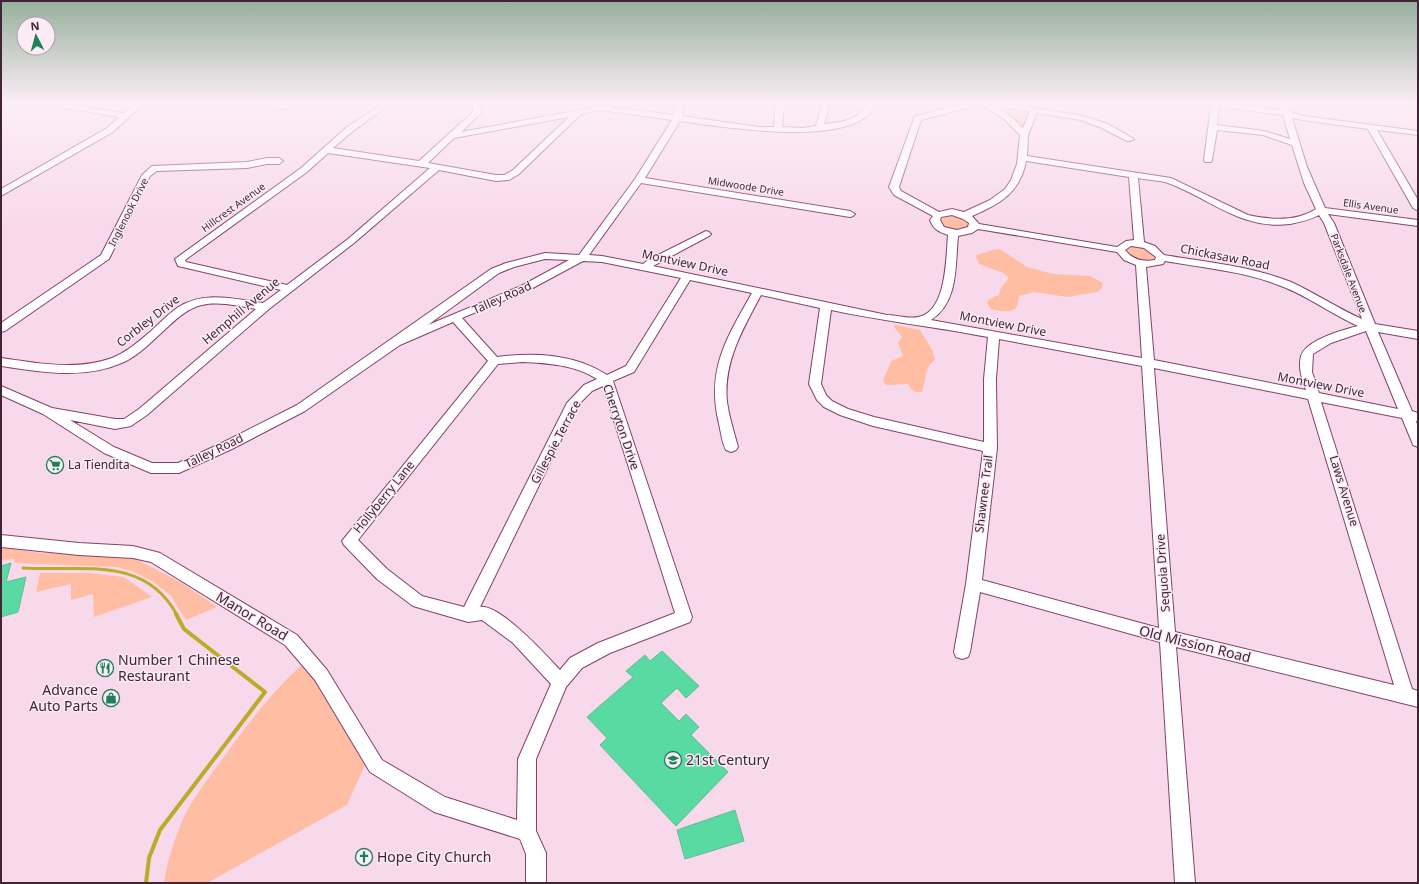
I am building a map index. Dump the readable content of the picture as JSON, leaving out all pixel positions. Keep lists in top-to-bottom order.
{
  "streets": {
    "street": [
      "Midwoode Drive",
      "Ellis Avenue",
      "Hillcrest Avenue",
      "Inglenook Drive",
      "Chickasaw Road",
      "Montview Drive",
      "Parksdale Avenue",
      "Talley Road",
      "Hemphill Avenue",
      "Corbley Drive",
      "Cherryton Drive",
      "Gillespie Terrace",
      "Laws Avenue",
      "Shawnee Trail",
      "Hollyberry Lane",
      "Sequoia Drive",
      "Manor Road",
      "Old Mission Road"
    ]
  },
  "crossings": [
    ["Midwoode Drive", "Talley Road"],
    ["Ellis Avenue", "Parksdale Avenue"],
    ["Hillcrest Avenue", "Hemphill Avenue"],
    ["Chickasaw Road", "Parksdale Avenue"],
    ["Chickasaw Road", "Laws Avenue"],
    ["Montview Drive", "Parksdale Avenue"],
    ["Montview Drive", "Talley Road"],
    ["Montview Drive", "Gillespie Terrace"],
    ["Montview Drive", "Laws Avenue"],
    ["Montview Drive", "Shawnee Trail"],
    ["Montview Drive", "Sequoia Drive"],
    ["Parksdale Avenue", "Laws Avenue"],
    ["Talley Road", "Hemphill Avenue"],
    ["Hemphill Avenue", "Corbley Drive"],
    ["Cherryton Drive", "Gillespie Terrace"],
    ["Cherryton Drive", "Hollyberry Lane"],
    ["Gillespie Terrace", "Hollyberry Lane"],
    ["Laws Avenue", "Old Mission Road"],
    ["Shawnee Trail", "Old Mission Road"],
    ["Sequoia Drive", "Old Mission Road"]
  ],
  "places": {
    "supermarket": ["La Tiendita"],
    "restaurant": ["Number 1 Chinese Restaurant"],
    "shop": ["Advance Auto Parts"],
    "school or university": ["21st Century"],
    "church": ["Hope City Church"]
  },
  "north": "top"
}
